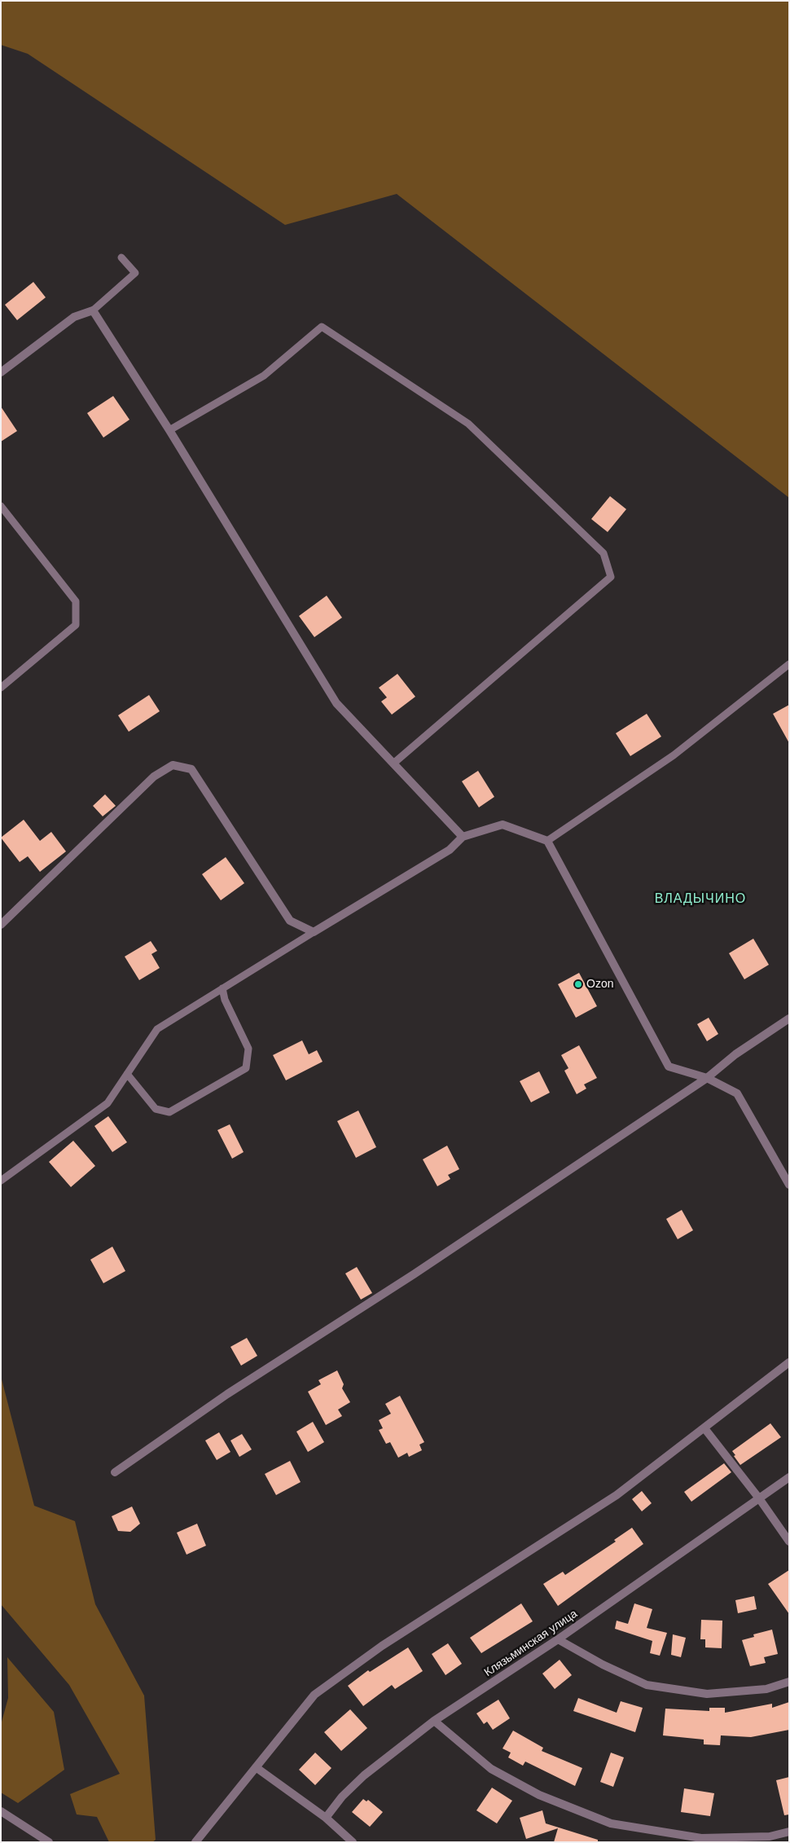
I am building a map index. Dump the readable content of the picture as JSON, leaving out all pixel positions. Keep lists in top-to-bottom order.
{
  "streets": {
    "street": ["Клязьминская улица"]
  },
  "districts": ["ВЛАДЫЧИНО"],
  "places": ["Ozon"]
}
